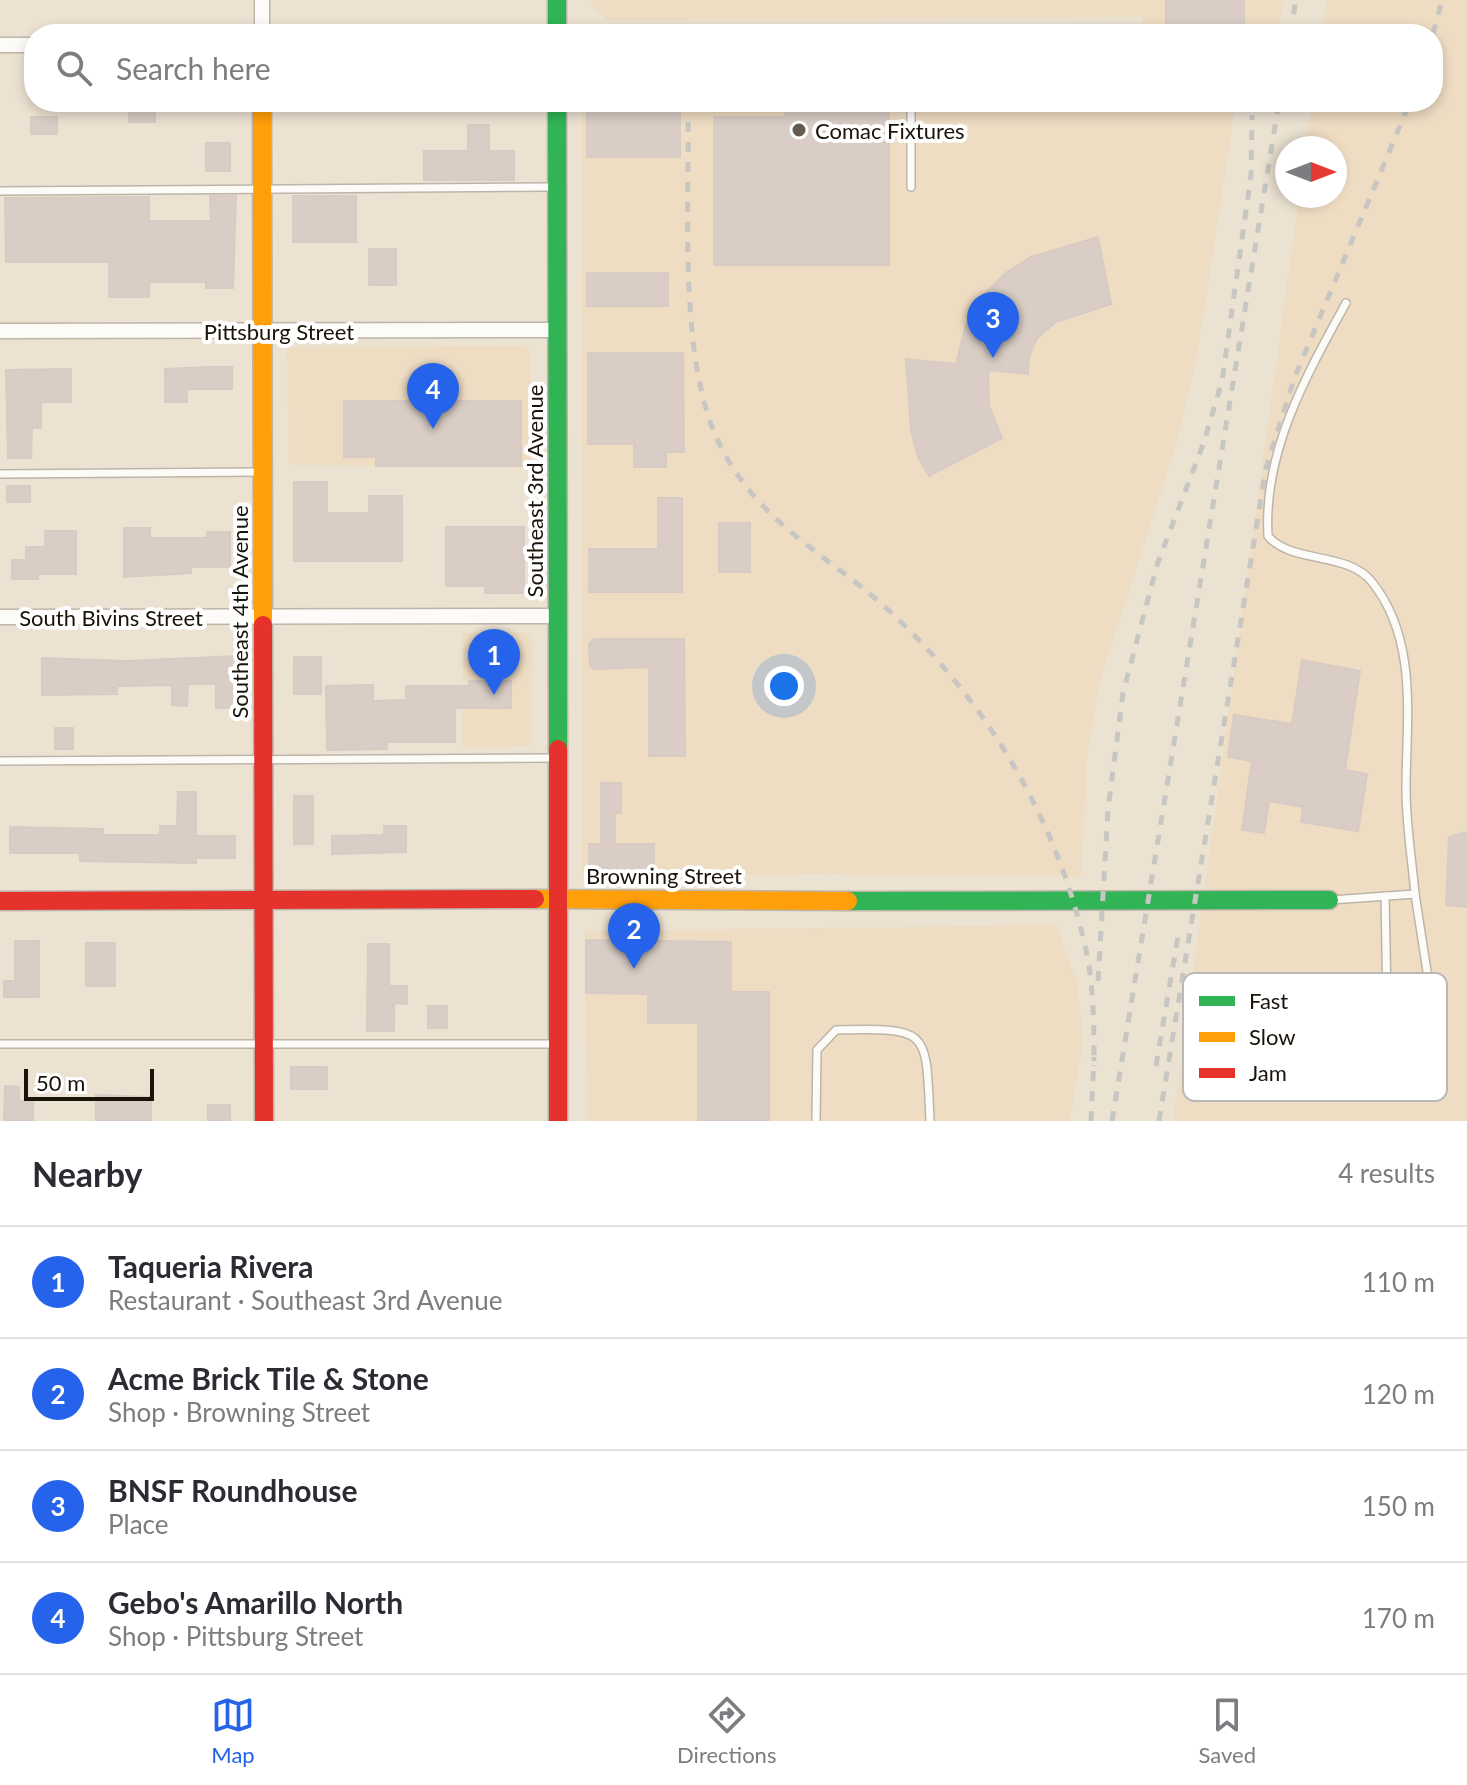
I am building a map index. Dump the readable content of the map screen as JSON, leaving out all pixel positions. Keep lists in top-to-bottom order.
{
  "streets": {
    "street": [
      "Pittsburg Street",
      "Southeast 3rd Avenue",
      "Southeast 4th Avenue",
      "South Bivins Street",
      "Browning Street"
    ]
  },
  "crossings": [
    ["Pittsburg Street", "Southeast 3rd Avenue"],
    ["Pittsburg Street", "Southeast 4th Avenue"],
    ["Southeast 3rd Avenue", "South Bivins Street"],
    ["Southeast 3rd Avenue", "Browning Street"],
    ["Southeast 4th Avenue", "South Bivins Street"],
    ["Southeast 4th Avenue", "Browning Street"]
  ],
  "places": ["Comac Fixtures"],
  "legend": ["Fast", "Slow", "Jam"],
  "scale_bar": "50 m",
  "north": "right",
  "page": {
    "search": "Search here",
    "pins": [
      "3",
      "4",
      "1",
      "2"
    ],
    "scale": "50 m",
    "heading": ["Nearby", "4 results"],
    "list": [
      {
        "mark": "1",
        "name": "Taqueria Rivera",
        "note": "Restaurant · Southeast 3rd Avenue",
        "value": "110 m"
      },
      {
        "mark": "2",
        "name": "Acme Brick Tile & Stone",
        "note": "Shop · Browning Street",
        "value": "120 m"
      },
      {
        "mark": "3",
        "name": "BNSF Roundhouse",
        "note": "Place",
        "value": "150 m"
      },
      {
        "mark": "4",
        "name": "Gebo's Amarillo North",
        "note": "Shop · Pittsburg Street",
        "value": "170 m"
      }
    ],
    "nav": ["Map", "Directions", "Saved"]
  }
}
